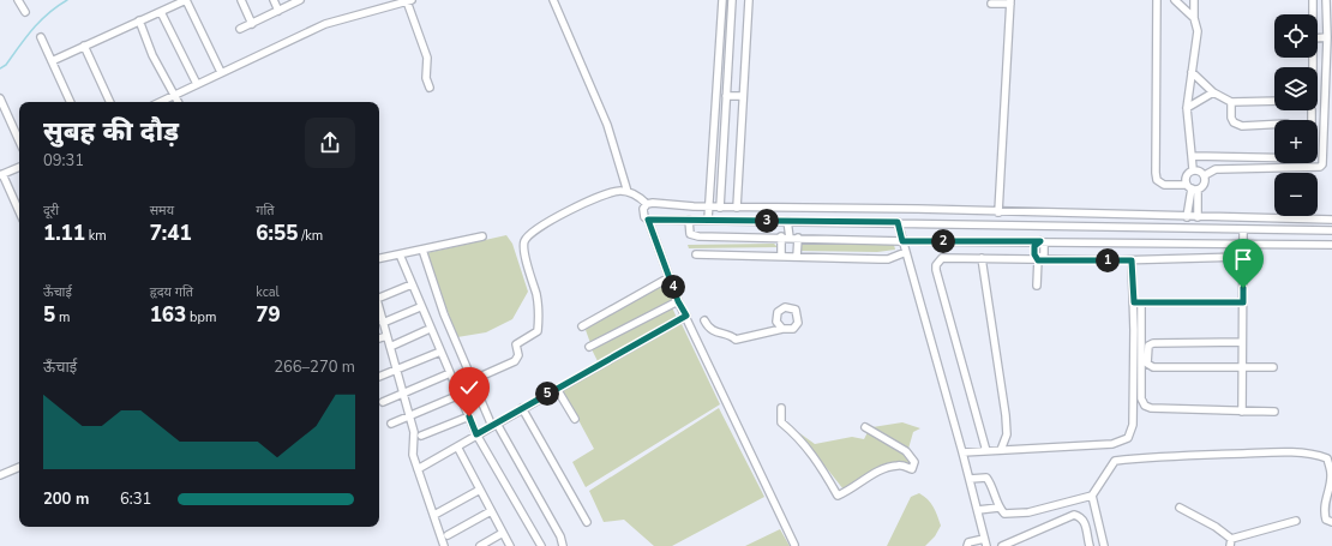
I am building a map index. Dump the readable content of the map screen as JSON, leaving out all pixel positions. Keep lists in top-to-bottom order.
{
  "page": {
    "map_buttons": ["+", "−"],
    "heading": ["सुबह की दौड़", "09:31"],
    "stats": [
      ["दूरी", "1.11 km"],
      ["समय", "7:41"],
      ["गति", "6:55 /km"],
      ["ऊँचाई", "5 m"],
      ["हृदय गति", "163 bpm"],
      ["kcal", "79"]
    ],
    "pins": [
      "3",
      "2",
      "1",
      "4",
      "5"
    ],
    "chart": ["ऊँचाई", "266–270 m"],
    "list": [
      {
        "name": "200 m",
        "note": "6:31"
      }
    ]
  }
}
